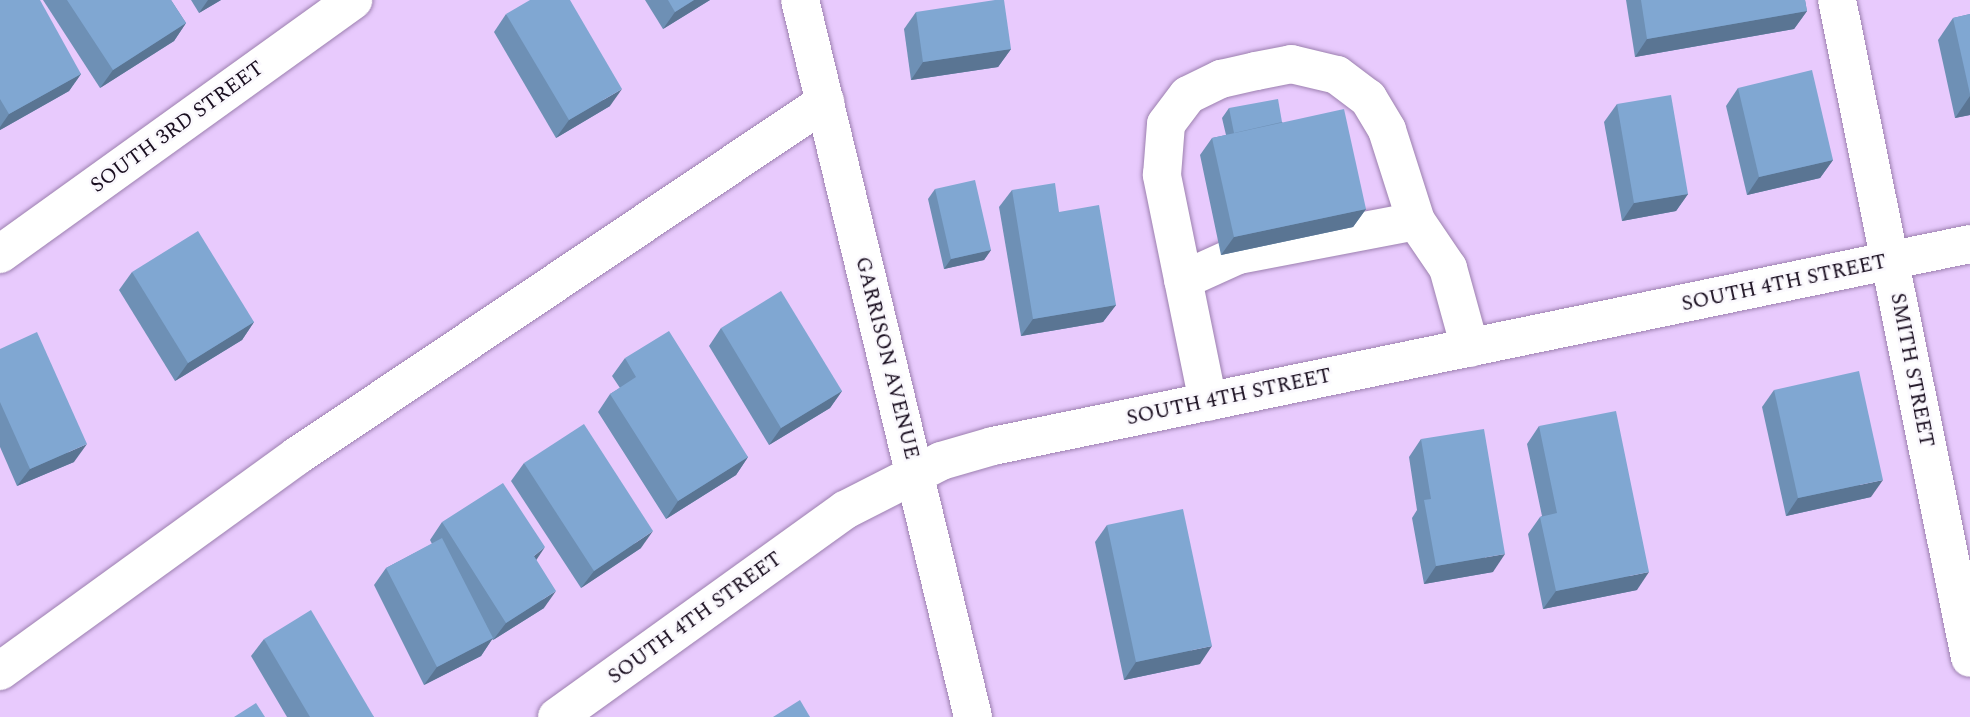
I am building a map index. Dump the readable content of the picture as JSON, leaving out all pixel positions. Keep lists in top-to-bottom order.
{
  "streets": {
    "street": [
      "SOUTH 3RD STREET",
      "SOUTH 4TH STREET",
      "GARRISON AVENUE",
      "SMITH STREET"
    ]
  },
  "crossings": [
    ["SOUTH 4TH STREET", "GARRISON AVENUE"],
    ["SOUTH 4TH STREET", "SMITH STREET"]
  ]
}
